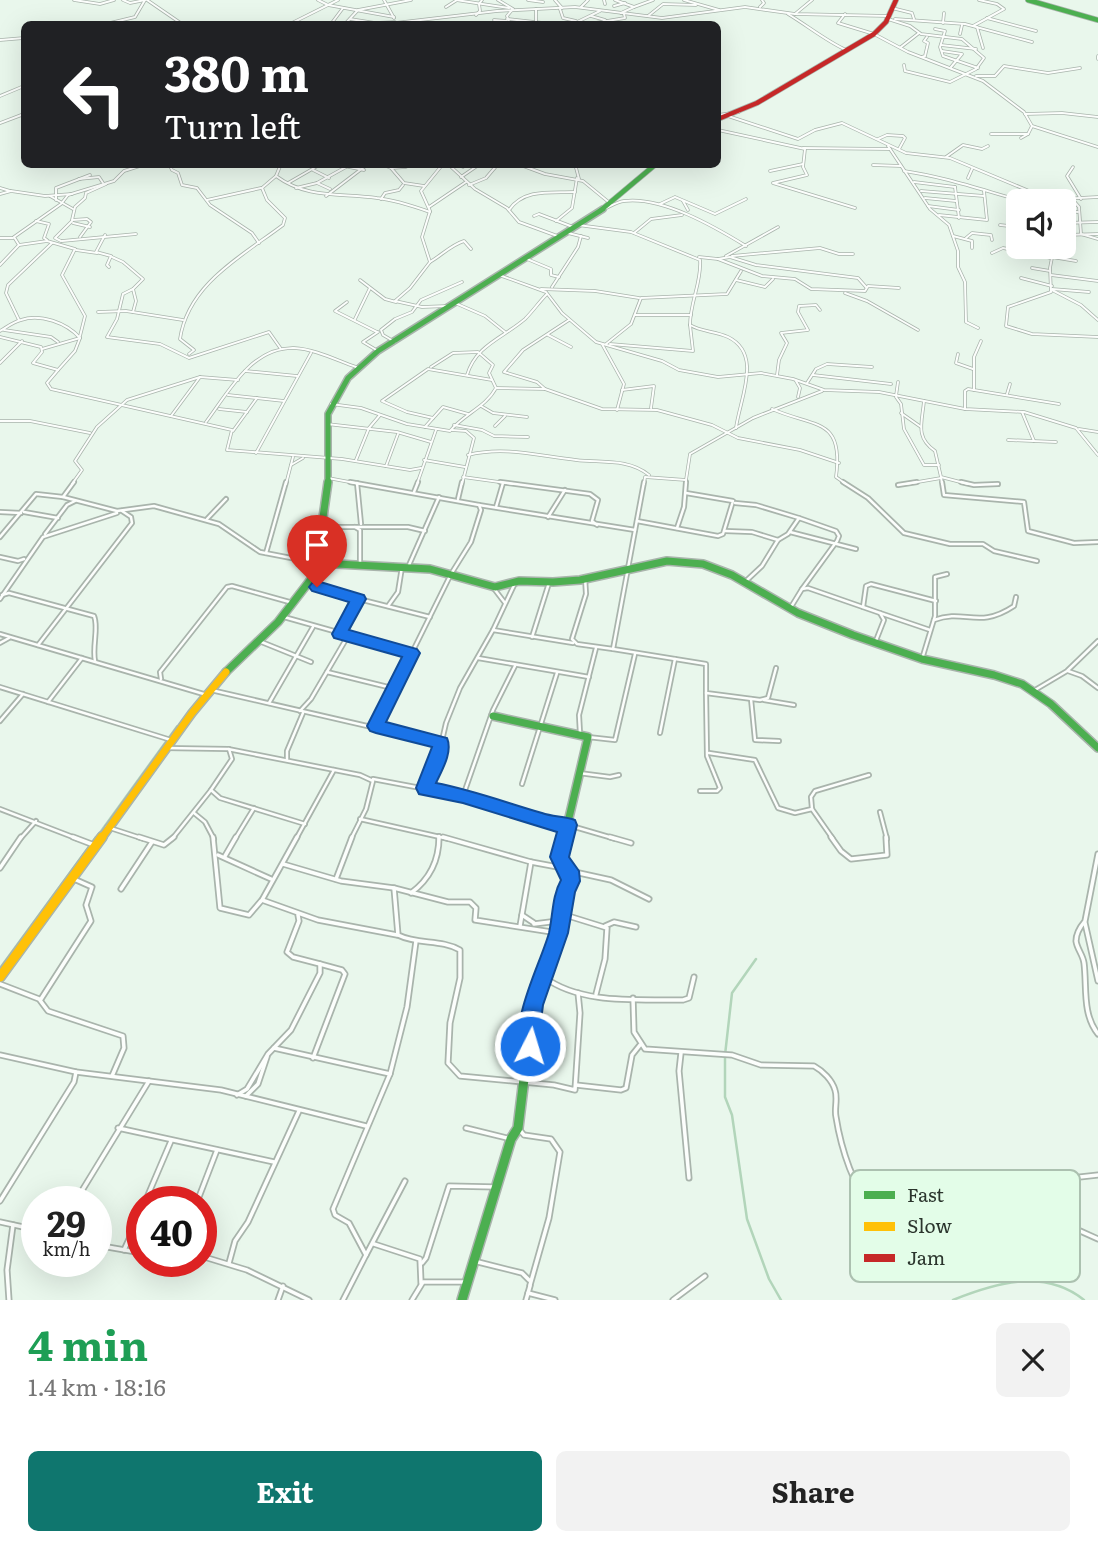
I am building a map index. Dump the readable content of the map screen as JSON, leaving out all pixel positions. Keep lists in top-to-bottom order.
{
  "legend": ["Fast", "Slow", "Jam"],
  "page": {
    "turn": ["380 m", "Turn left"],
    "speed": "29 km/h",
    "limit": "40",
    "heading": ["4 min", "1.4 km · 18:16"],
    "buttons": ["Exit", "Share"]
  }
}
